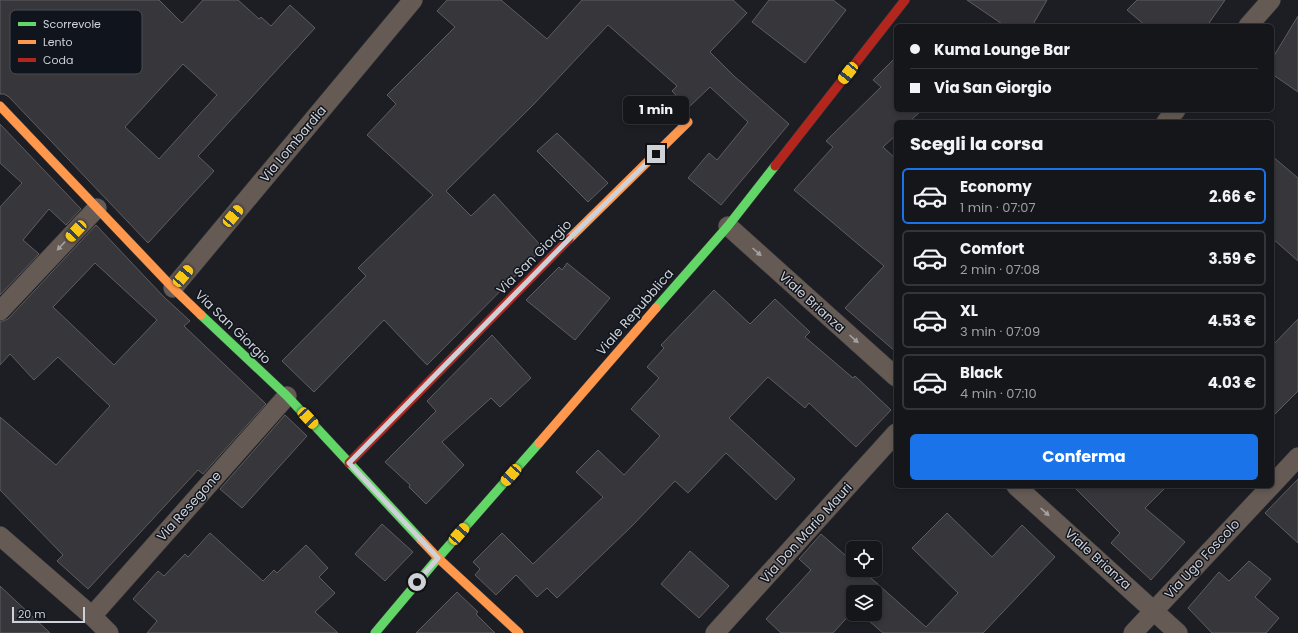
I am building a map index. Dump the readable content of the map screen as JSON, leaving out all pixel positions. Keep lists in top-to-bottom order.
{
  "streets": {
    "street": [
      "Via Lombardia",
      "Via San Giorgio",
      "Viale Brianza",
      "Viale Repubblica",
      "Via Resegone",
      "Via Don Mario Mauri",
      "Via Ugo Foscolo"
    ]
  },
  "crossings": [
    ["Via Lombardia", "Via San Giorgio"],
    ["Via San Giorgio", "Viale Repubblica"],
    ["Via San Giorgio", "Via Resegone"],
    ["Viale Brianza", "Viale Repubblica"],
    ["Viale Brianza", "Via Ugo Foscolo"]
  ],
  "one_way": ["Viale Brianza"],
  "legend": ["Scorrevole", "Lento", "Coda"],
  "scale_bar": "20 m",
  "page": {
    "banner": ["Kuma Lounge Bar", "Via San Giorgio"],
    "bubble": "1 min",
    "heading": "Scegli la corsa",
    "list": [
      {
        "name": "Economy",
        "note": "1 min · 07:07",
        "value": "2.66 €"
      },
      {
        "name": "Comfort",
        "note": "2 min · 07:08",
        "value": "3.59 €"
      },
      {
        "name": "XL",
        "note": "3 min · 07:09",
        "value": "4.53 €"
      },
      {
        "name": "Black",
        "note": "4 min · 07:10",
        "value": "4.03 €"
      }
    ],
    "buttons": "Conferma",
    "scale": "20 m"
  }
}
